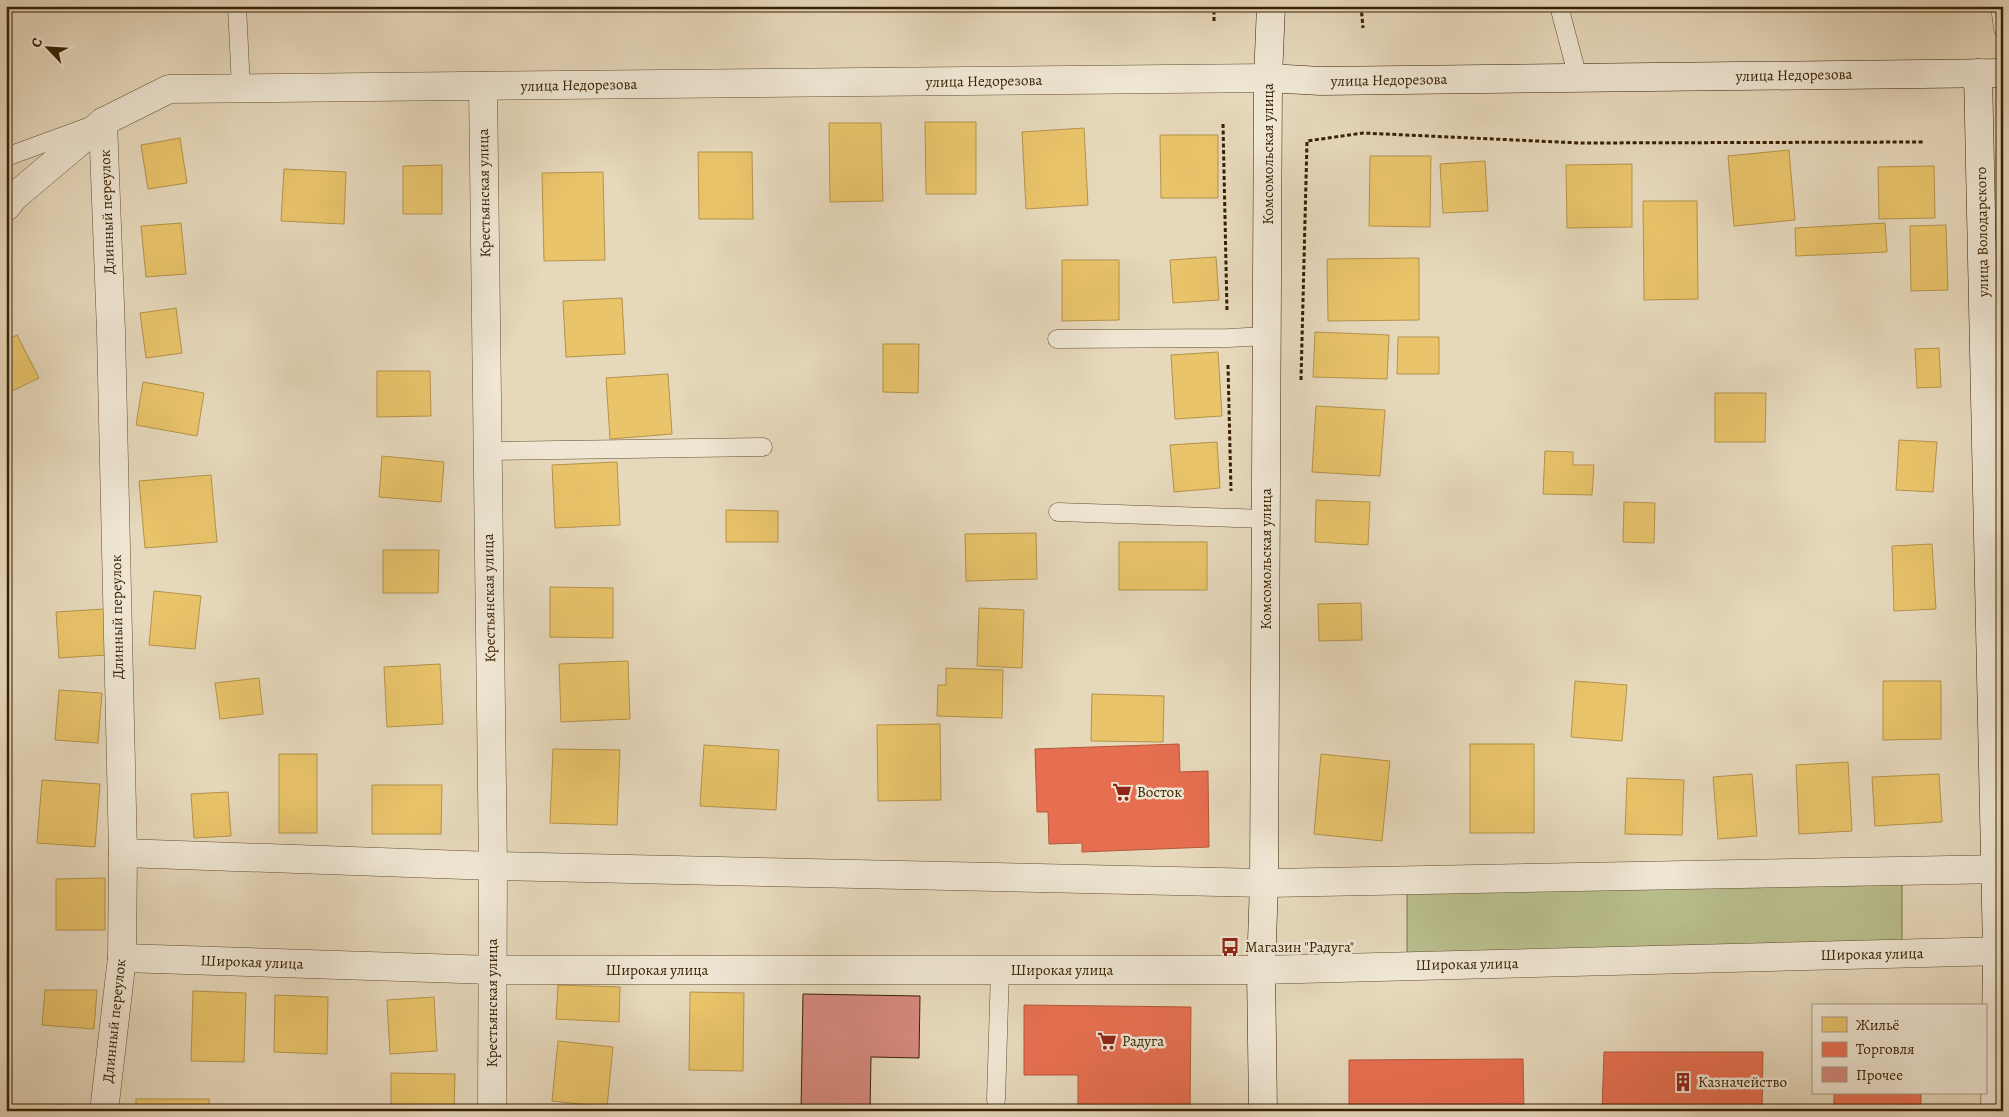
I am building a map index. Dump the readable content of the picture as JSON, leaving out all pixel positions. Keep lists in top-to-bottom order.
{
  "streets": {
    "street": [
      "улица Недорезова",
      "Комсомольская улица",
      "Крестьянская улица",
      "Длинный переулок",
      "улица Володарского",
      "Широкая улица"
    ]
  },
  "crossings": [
    ["улица Недорезова", "Комсомольская улица"],
    ["улица Недорезова", "Крестьянская улица"],
    ["улица Недорезова", "Длинный переулок"],
    ["улица Недорезова", "улица Володарского"],
    ["Комсомольская улица", "Широкая улица"],
    ["Крестьянская улица", "Широкая улица"],
    ["Длинный переулок", "Широкая улица"],
    ["улица Володарского", "Широкая улица"]
  ],
  "places": {
    "supermarket": ["Восток", "Радуга"],
    "bus stop": ["Магазин \"Радуга\""],
    "building": ["Казначейство"]
  },
  "legend": ["Жильё", "Торговля", "Прочее"],
  "north": "top left"
}
